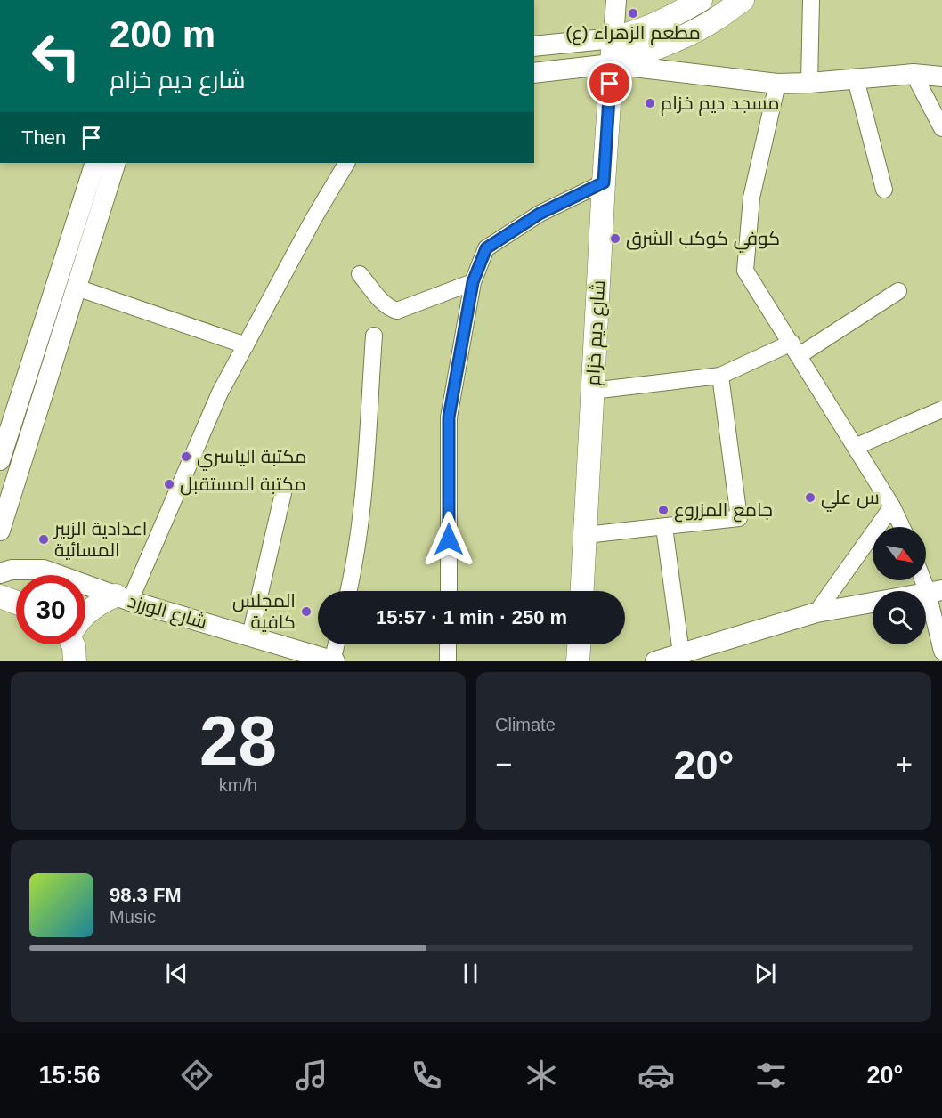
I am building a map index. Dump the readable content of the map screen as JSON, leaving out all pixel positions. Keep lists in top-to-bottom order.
{
  "streets": {
    "main road": ["شارع ديم خزام"],
    "street": ["شارع الورزد"]
  },
  "places": [
    "مطعم الزهراء (ع)",
    "مسجد ديم خزام",
    "كوفي كوكب الشرق",
    "مكتبة الياسري",
    "مكتبة المستقبل",
    "س علي",
    "جامع المزروع",
    "اعدادية الزبير المسائية",
    "المجلس كافية"
  ],
  "north": "bottom right",
  "page": {
    "turn": ["200 m", "شارع ديم خزام"],
    "then": "Then",
    "limit": "30",
    "trip": "15:57 · 1 min · 250 m",
    "tile": [
      ["28", "km/h"],
      "Climate"
    ],
    "heat": ["−", "20°", "+"],
    "song": ["98.3 FM", "Music"],
    "tabs": ["15:56", "20°"]
  }
}
